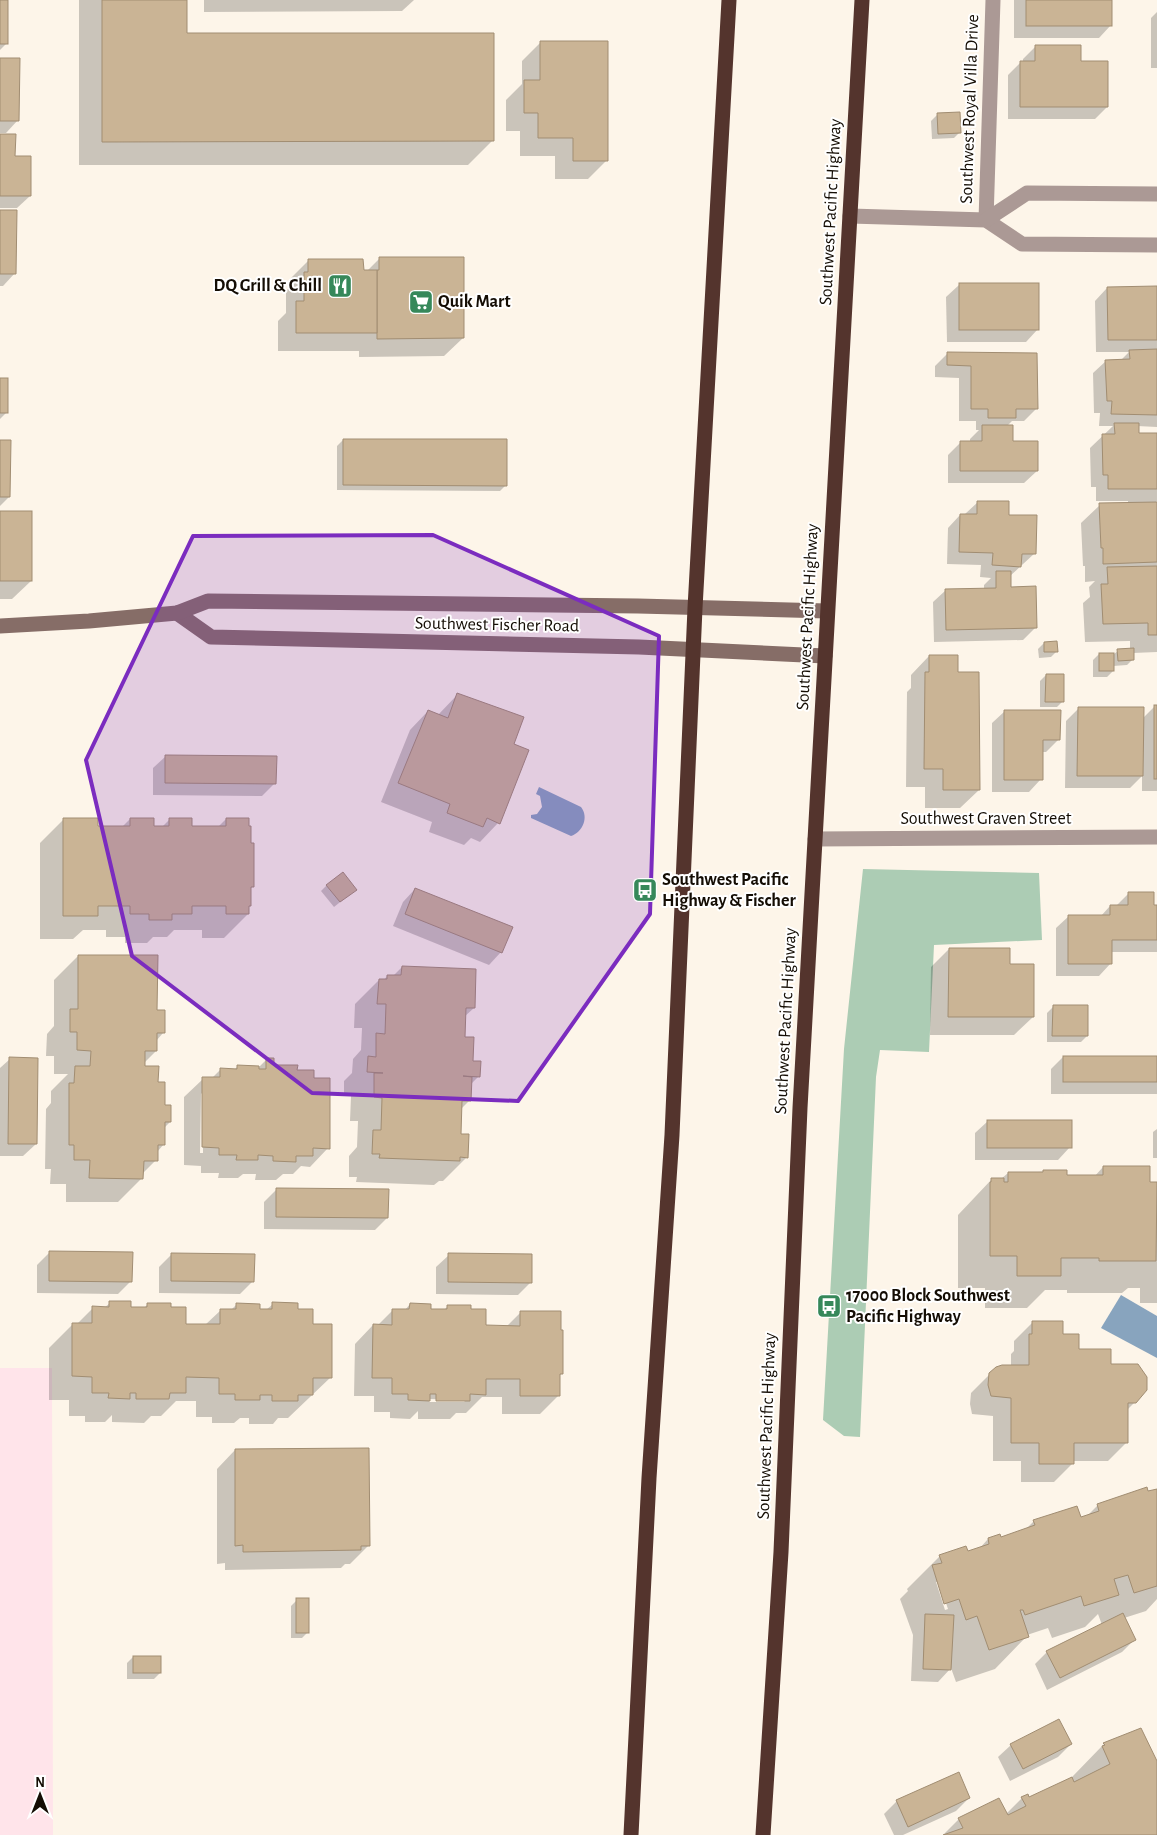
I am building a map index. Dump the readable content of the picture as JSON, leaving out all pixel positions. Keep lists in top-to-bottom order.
{
  "streets": {
    "highway": ["Southwest Pacific Highway"],
    "street": ["Southwest Royal Villa Drive", "Southwest Fischer Road", "Southwest Graven Street"]
  },
  "crossings": [
    ["Southwest Royal Villa Drive", "Southwest Pacific Highway"],
    ["Southwest Pacific Highway", "Southwest Fischer Road"],
    ["Southwest Pacific Highway", "Southwest Graven Street"]
  ],
  "places": {
    "restaurant": ["DQ Grill & Chill"],
    "supermarket": ["Quik Mart"],
    "bus stop": ["Southwest Pacific Highway & Fischer", "17000 Block Southwest Pacific Highway"]
  },
  "north": "top"
}
